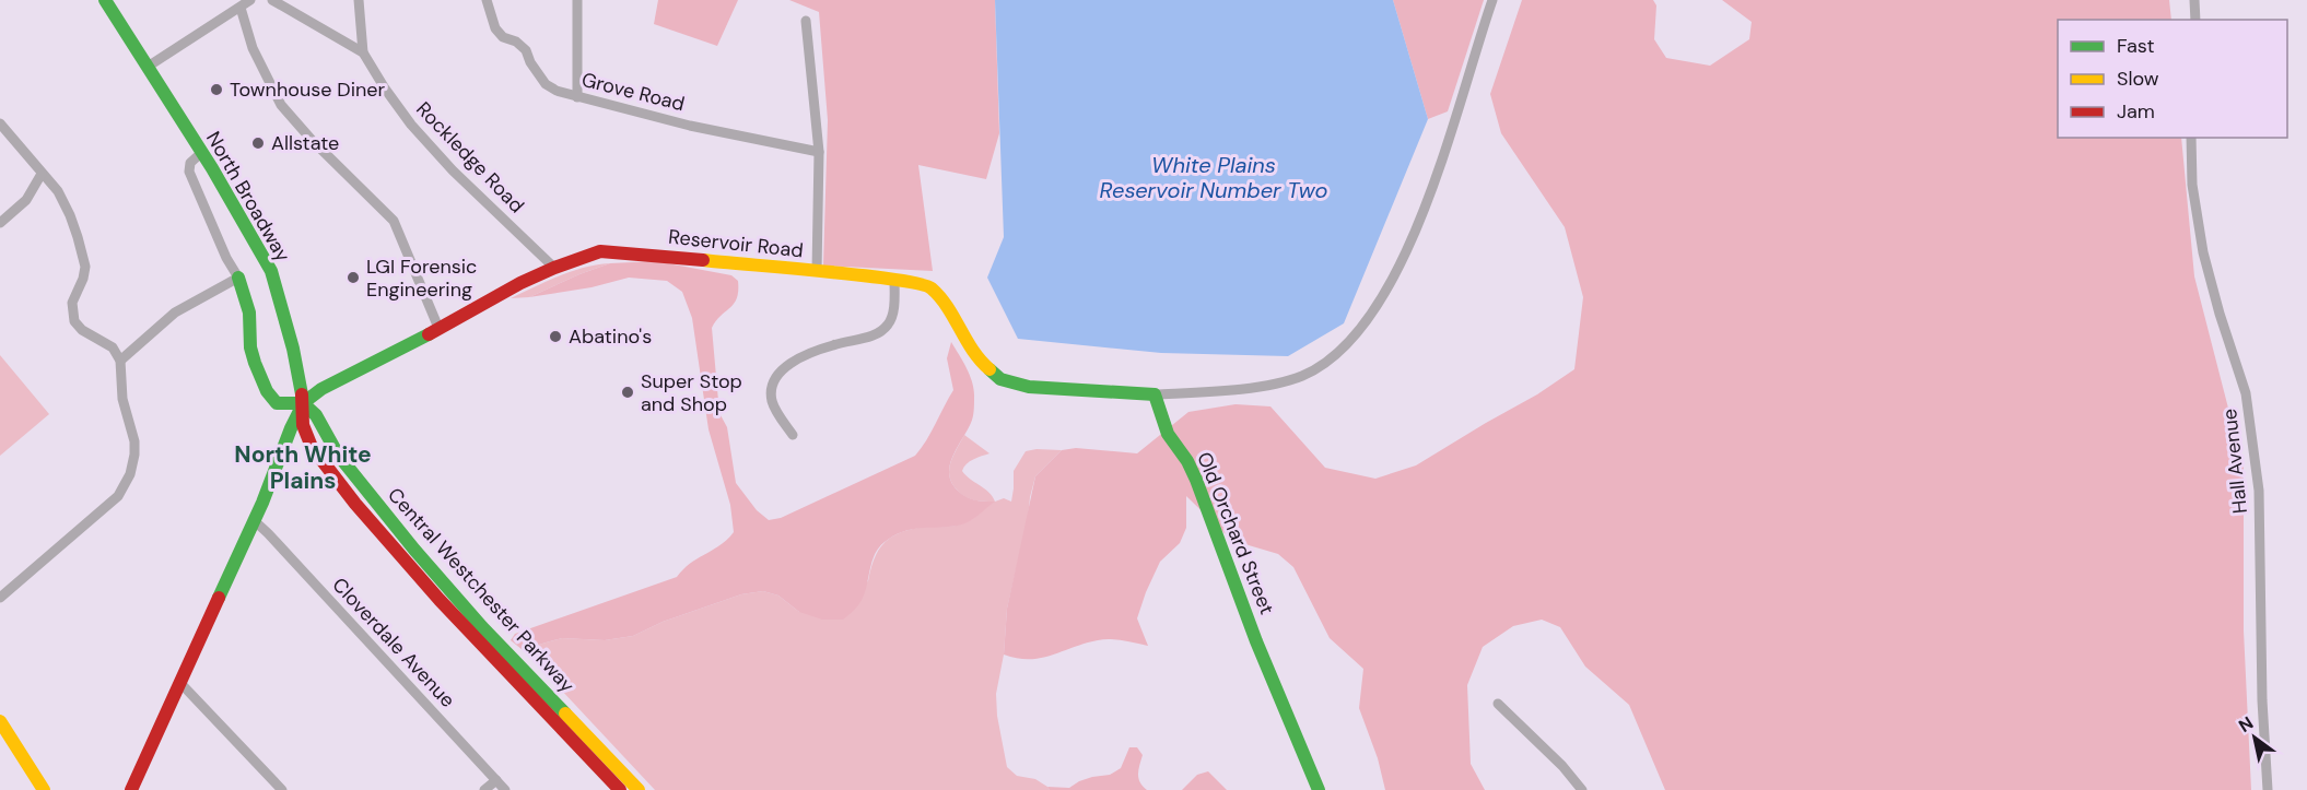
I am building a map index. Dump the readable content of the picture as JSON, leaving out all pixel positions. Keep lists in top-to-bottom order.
{
  "streets": {
    "main road": [
      "North Broadway",
      "Reservoir Road",
      "Old Orchard Street",
      "Central Westchester Parkway"
    ],
    "street": [
      "Grove Road",
      "Rockledge Road",
      "Hall Avenue",
      "Cloverdale Avenue"
    ]
  },
  "crossings": [
    ["Rockledge Road", "Reservoir Road"],
    ["North Broadway", "Reservoir Road"],
    ["North Broadway", "Central Westchester Parkway"],
    ["Reservoir Road", "Old Orchard Street"],
    ["Reservoir Road", "Central Westchester Parkway"]
  ],
  "districts": ["North White Plains"],
  "water": ["White Plains Reservoir Number Two"],
  "places": [
    "Townhouse Diner",
    "Allstate",
    "LGI Forensic Engineering",
    "Abatino's",
    "Super Stop and Shop"
  ],
  "legend": ["Fast", "Slow", "Jam"],
  "north": "top left"
}
